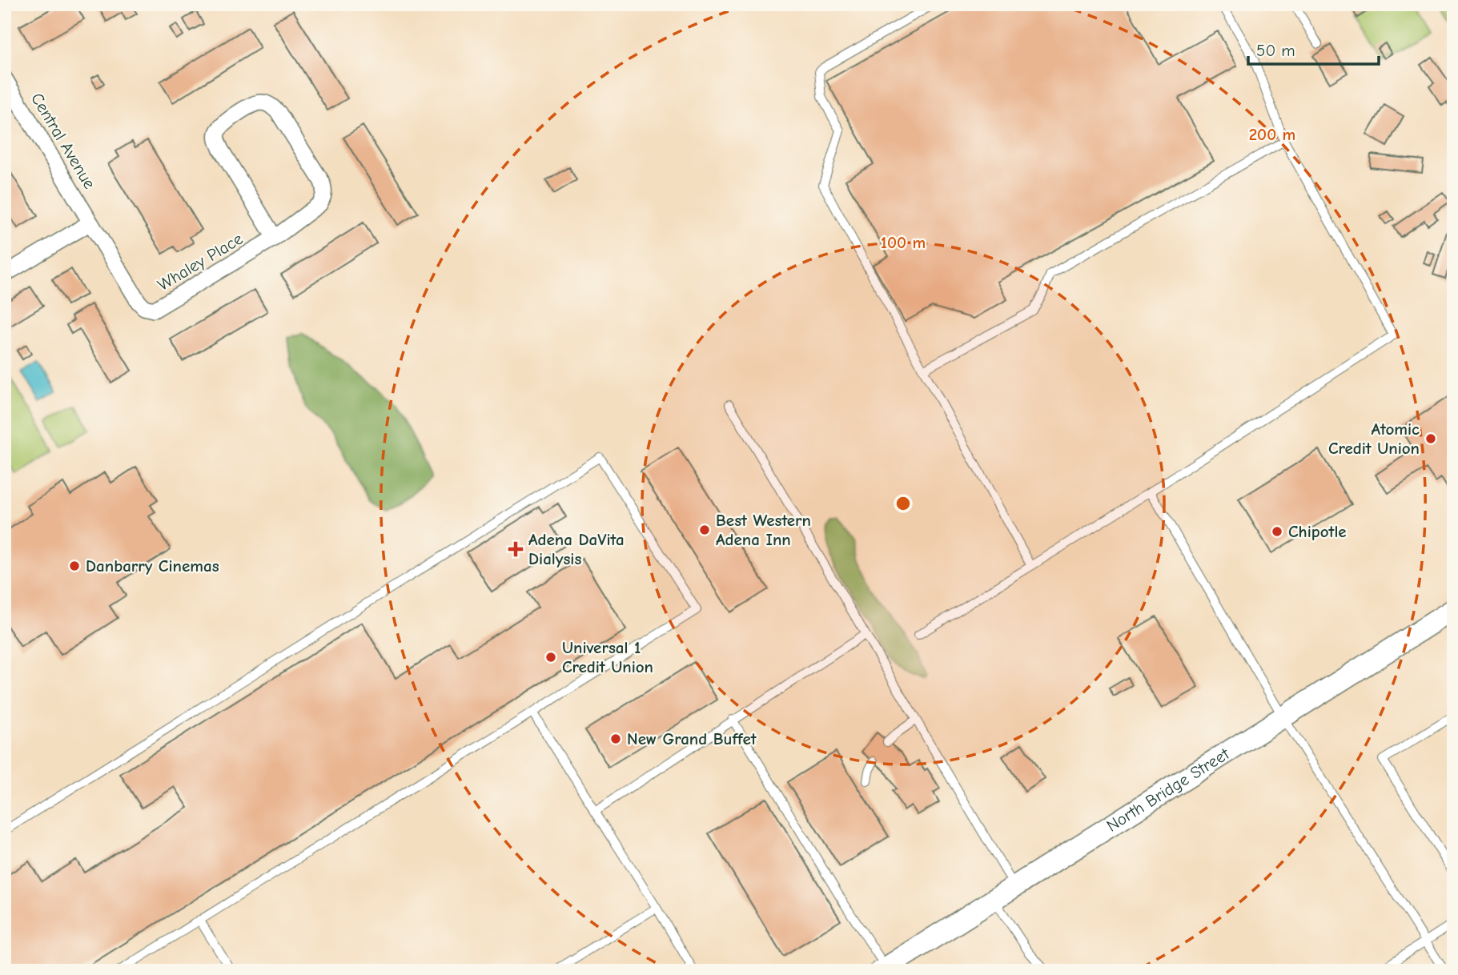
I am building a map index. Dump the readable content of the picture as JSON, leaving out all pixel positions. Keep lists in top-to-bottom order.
{
  "streets": {
    "main road": ["North Bridge Street"],
    "street": ["Central Avenue", "Whaley Place"]
  },
  "crossings": [
    ["Central Avenue", "Whaley Place"]
  ],
  "places": {
    "other": [
      "Atomic Credit Union",
      "Best Western Adena Inn",
      "Chipotle",
      "Danbarry Cinemas",
      "Universal 1 Credit Union",
      "New Grand Buffet"
    ],
    "health": ["Adena DaVita Dialysis"]
  },
  "scale_bar": "50 m",
  "rings": ["200 m", "100 m"]
}
